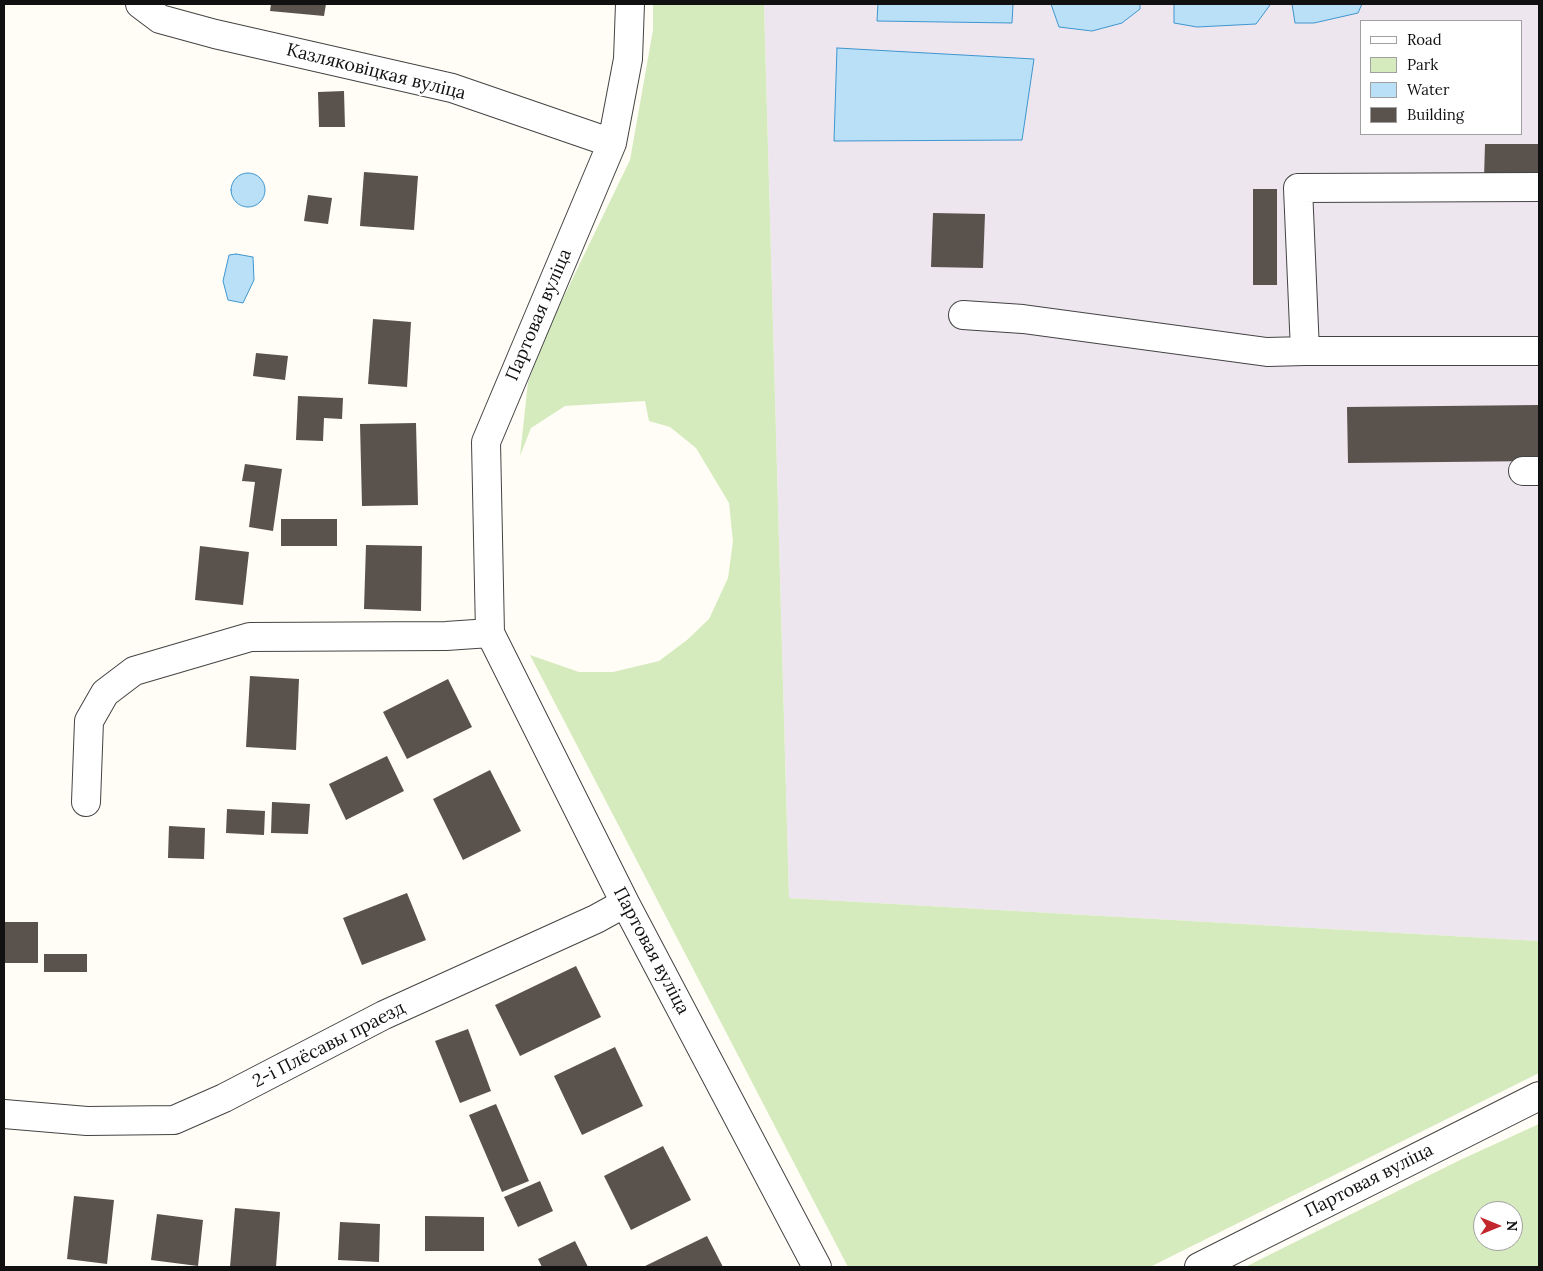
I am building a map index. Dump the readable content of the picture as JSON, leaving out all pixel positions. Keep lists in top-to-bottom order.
{
  "streets": {
    "street": ["Казляковіцкая вуліца", "Партовая вуліца", "2-і Плёсавы праезд"]
  },
  "crossings": [
    ["Казляковіцкая вуліца", "Партовая вуліца"],
    ["Партовая вуліца", "2-і Плёсавы праезд"]
  ],
  "legend": [
    "Road",
    "Park",
    "Water",
    "Building"
  ],
  "north": "right"
}
